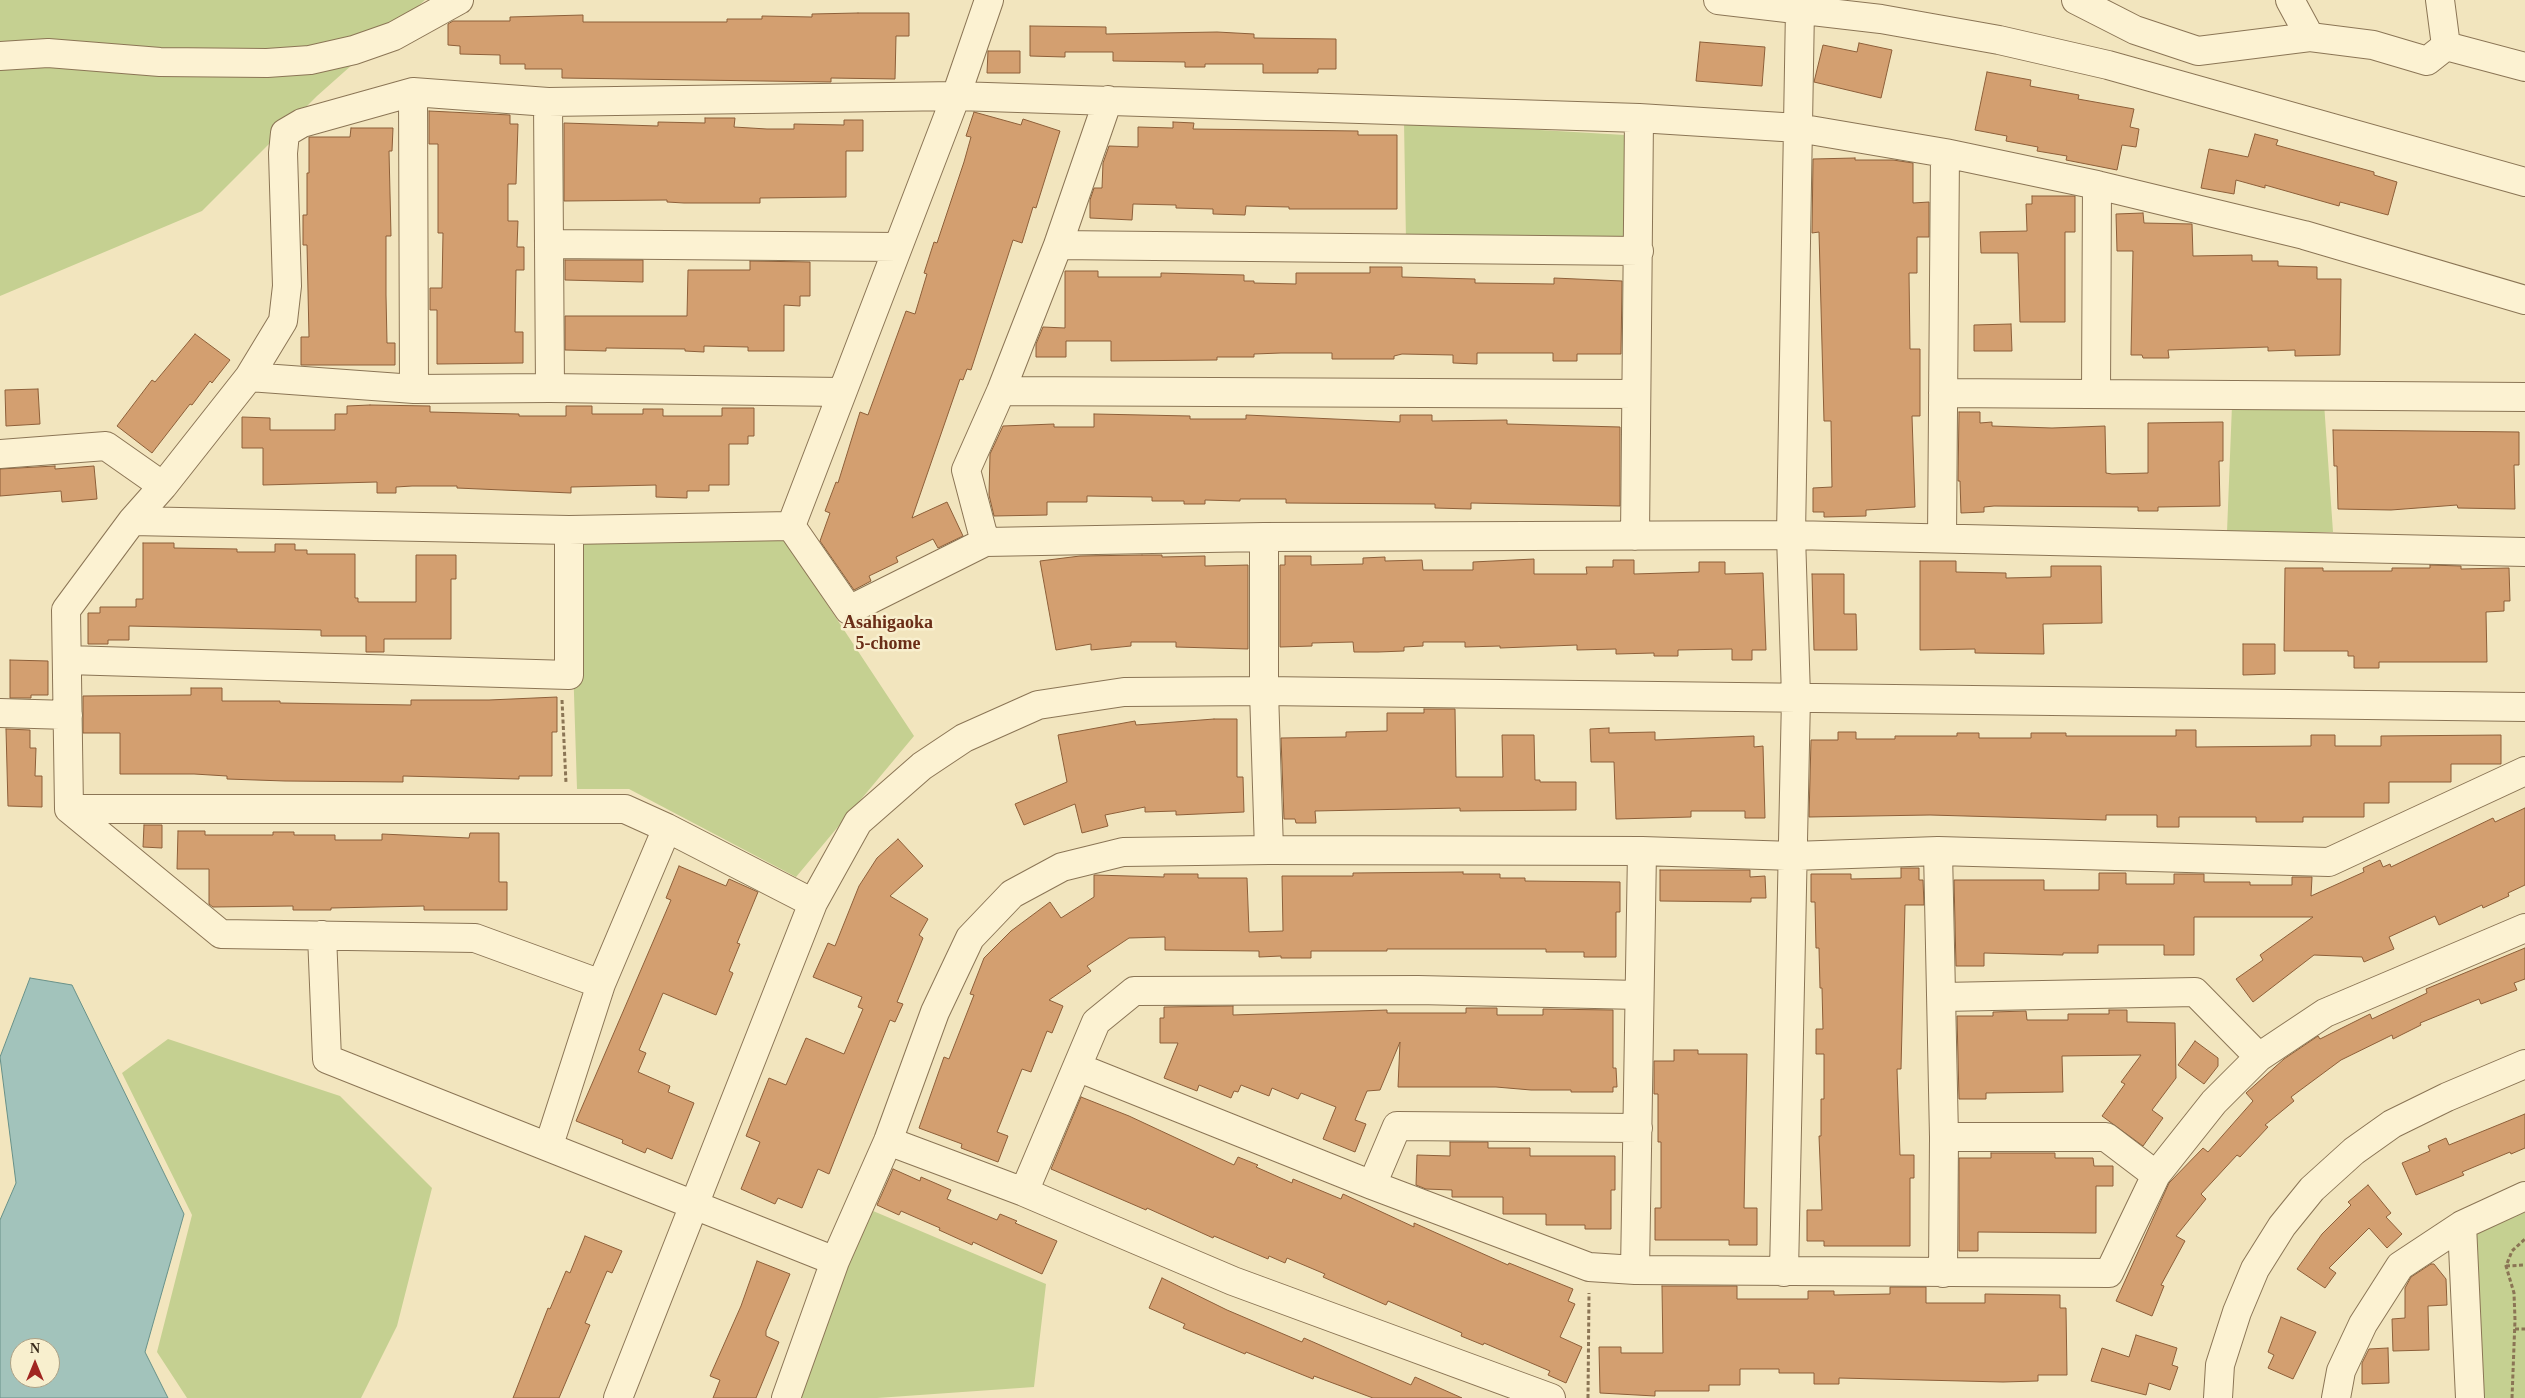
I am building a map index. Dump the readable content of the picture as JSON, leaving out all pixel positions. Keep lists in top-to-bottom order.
{
  "districts": ["Asahigaoka 5-chome"],
  "north": "top"
}
